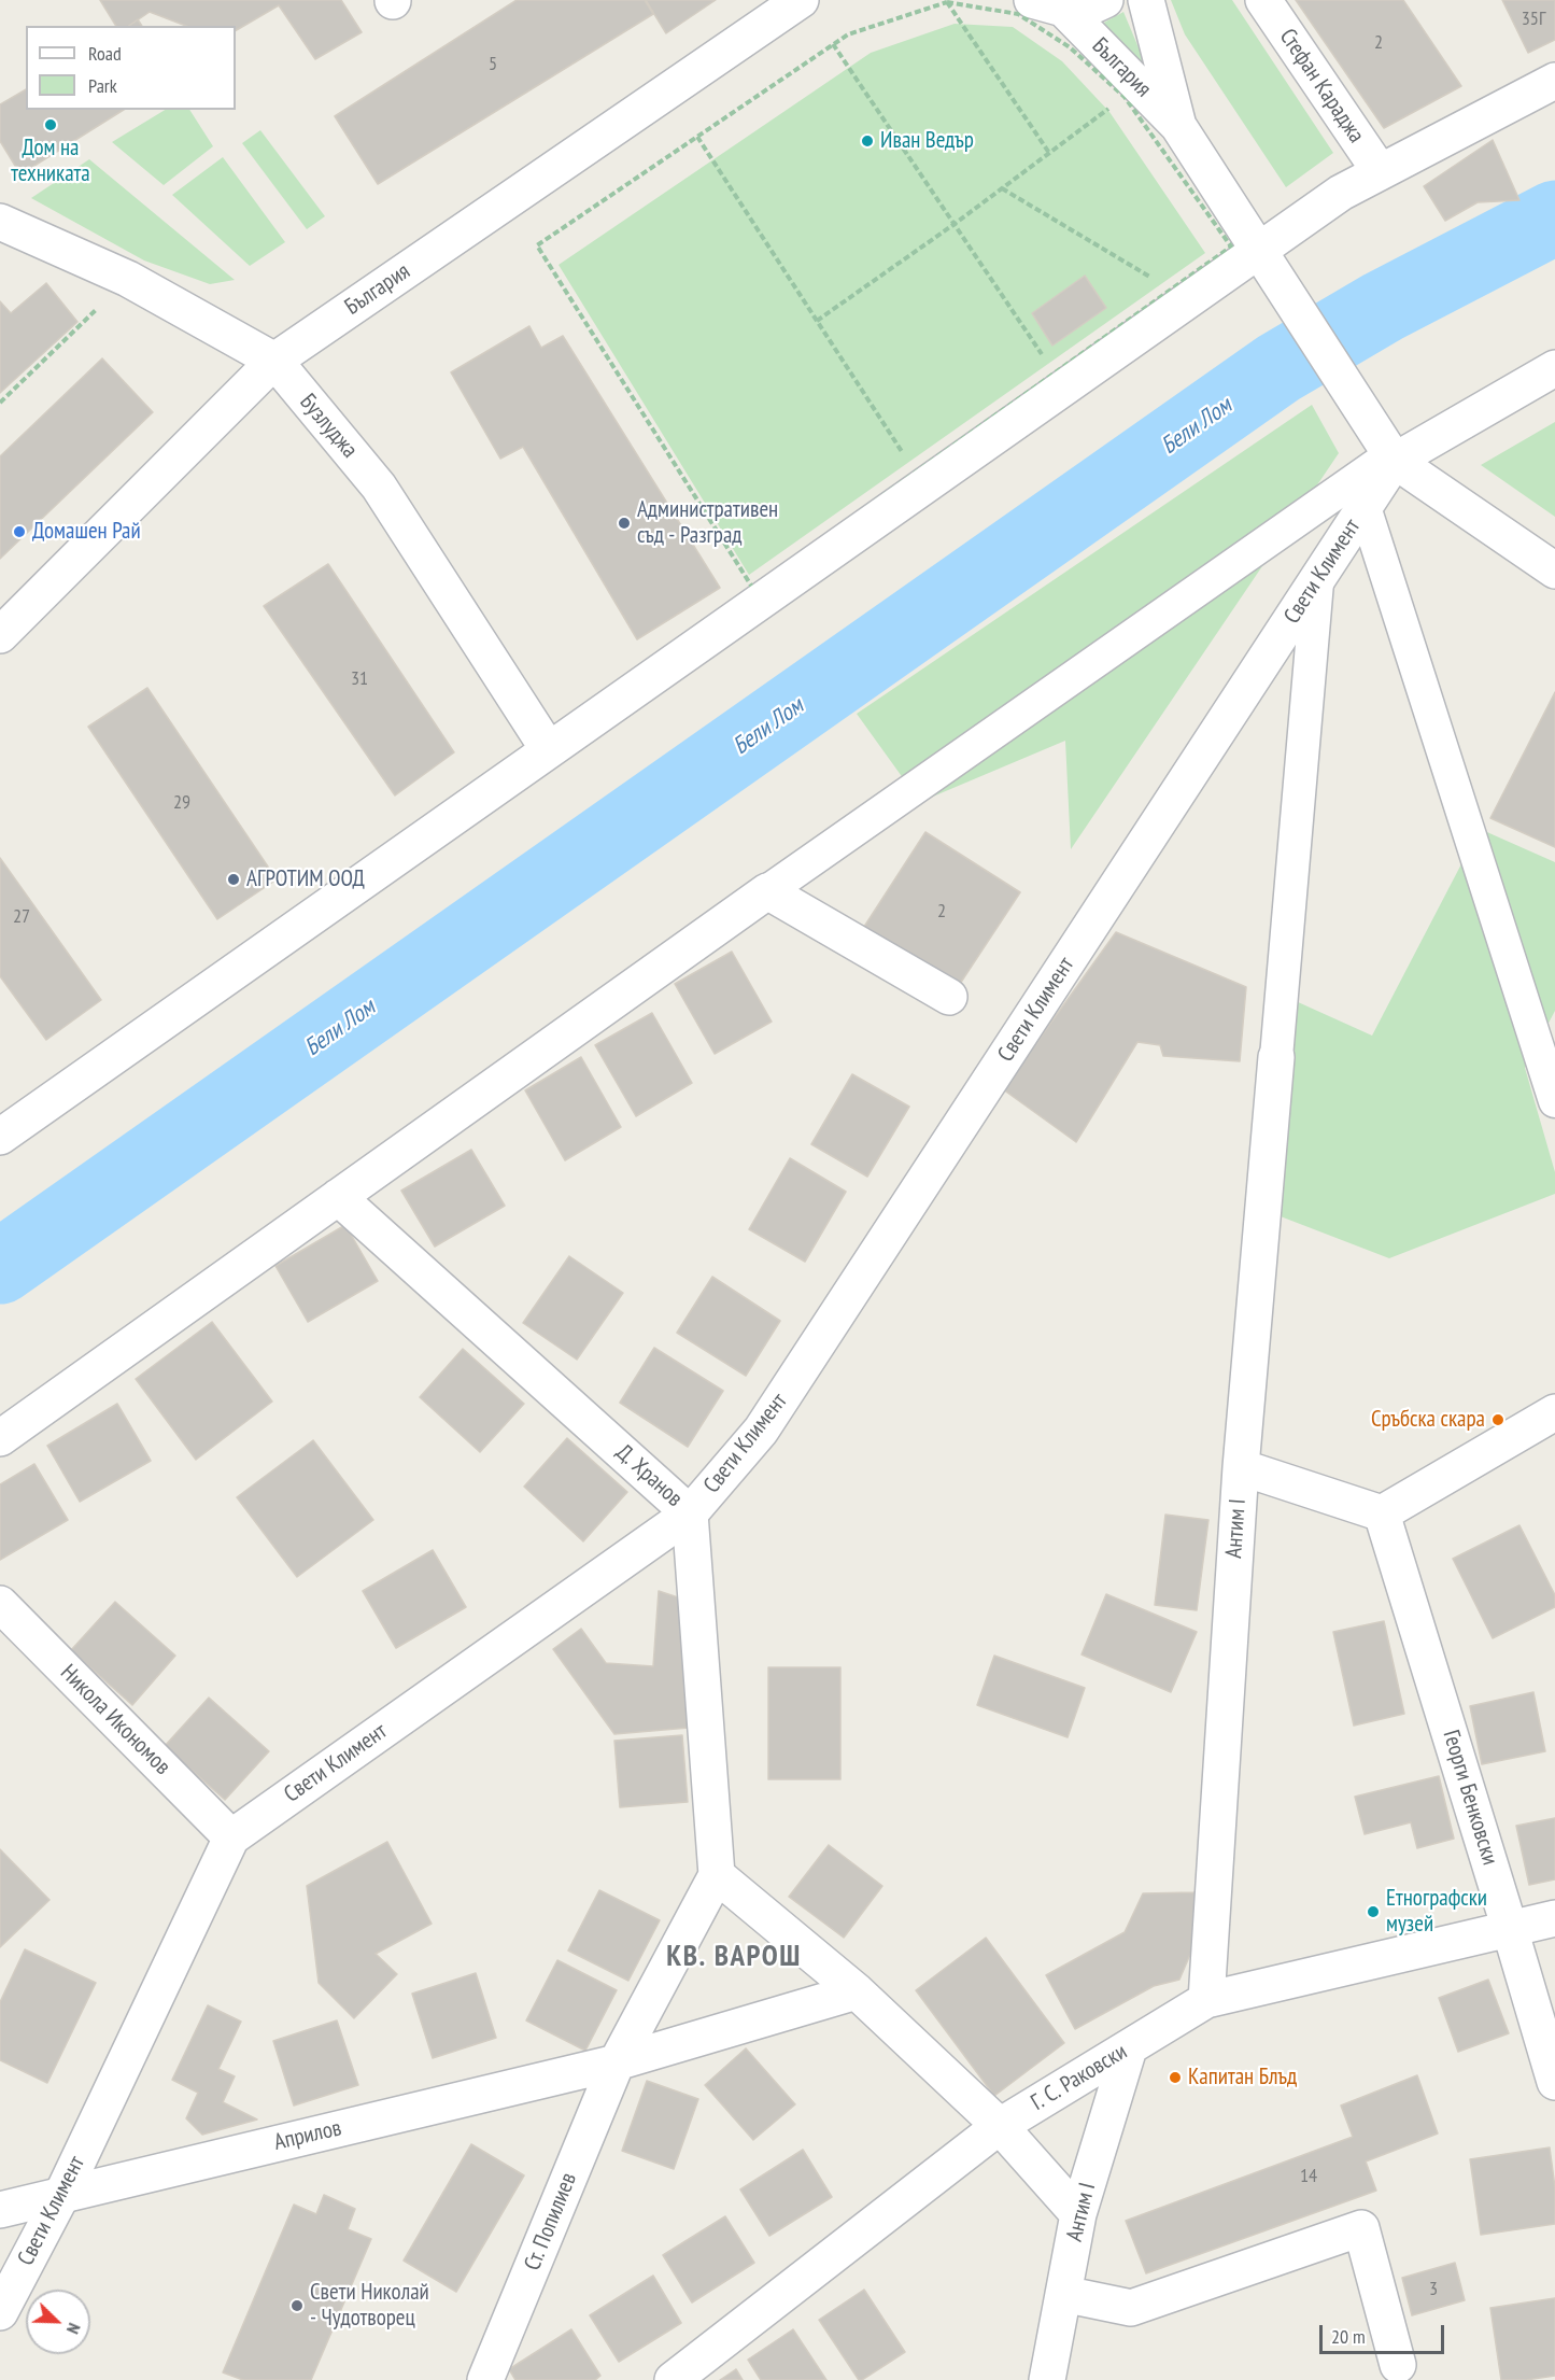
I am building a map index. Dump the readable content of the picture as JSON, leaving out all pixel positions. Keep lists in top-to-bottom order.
{
  "streets": {
    "street": [
      "България",
      "Стефан Караджа",
      "Бузлуджа",
      "Свети Климент",
      "Д. Хранов",
      "Антим I",
      "Никола Икономов",
      "Георги Бенковски",
      "Г. С. Раковски",
      "Априлов",
      "Ст. Попилиев"
    ]
  },
  "crossings": [
    ["България", "Бузлуджа"],
    ["Свети Климент", "Д. Хранов"],
    ["Свети Климент", "Никола Икономов"],
    ["Свети Климент", "Априлов"],
    ["Д. Хранов", "Ст. Попилиев"],
    ["Антим I", "Г. С. Раковски"],
    ["Георги Бенковски", "Г. С. Раковски"],
    ["Априлов", "Ст. Попилиев"]
  ],
  "districts": ["КВ. ВАРОШ"],
  "water": ["Бели Лом"],
  "places": [
    "Дом на техниката",
    "Иван Ведър",
    "Административен съд - Разград",
    "Домашен Рай",
    "АГРОТИМ ООД",
    "Сръбска скара",
    "Етнографски музей",
    "Капитан Блъд",
    "Свети Николай - Чудотворец"
  ],
  "house_numbers": [
    "35Г",
    "2",
    "5",
    "31",
    "29",
    "2",
    "27",
    "14",
    "3"
  ],
  "legend": ["Road", "Park"],
  "scale_bar": "20 m",
  "north": "bottom right"
}
